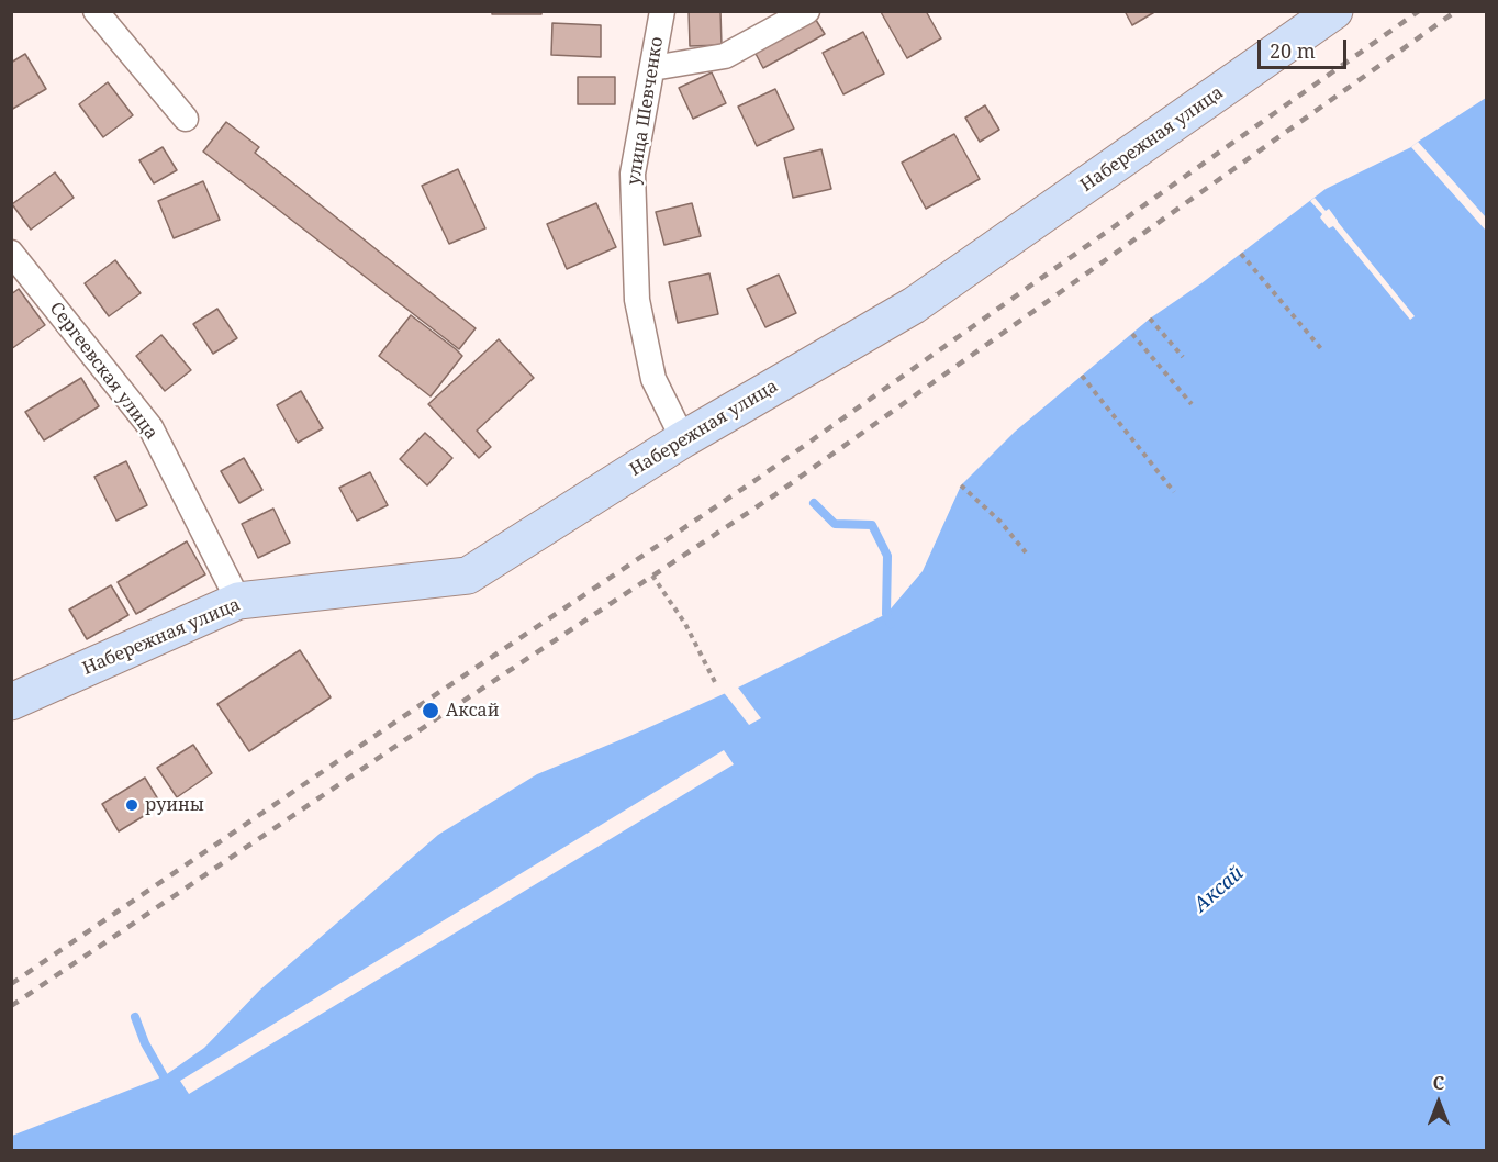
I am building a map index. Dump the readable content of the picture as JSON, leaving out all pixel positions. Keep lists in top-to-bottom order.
{
  "streets": {
    "street": ["улица Шевченко", "Набережная улица", "Сергеевская улица"]
  },
  "crossings": [
    ["улица Шевченко", "Набережная улица"],
    ["Набережная улица", "Сергеевская улица"]
  ],
  "water": ["Аксай"],
  "places": ["Аксай", "руины"],
  "scale_bar": "20 m",
  "north": "top"
}
